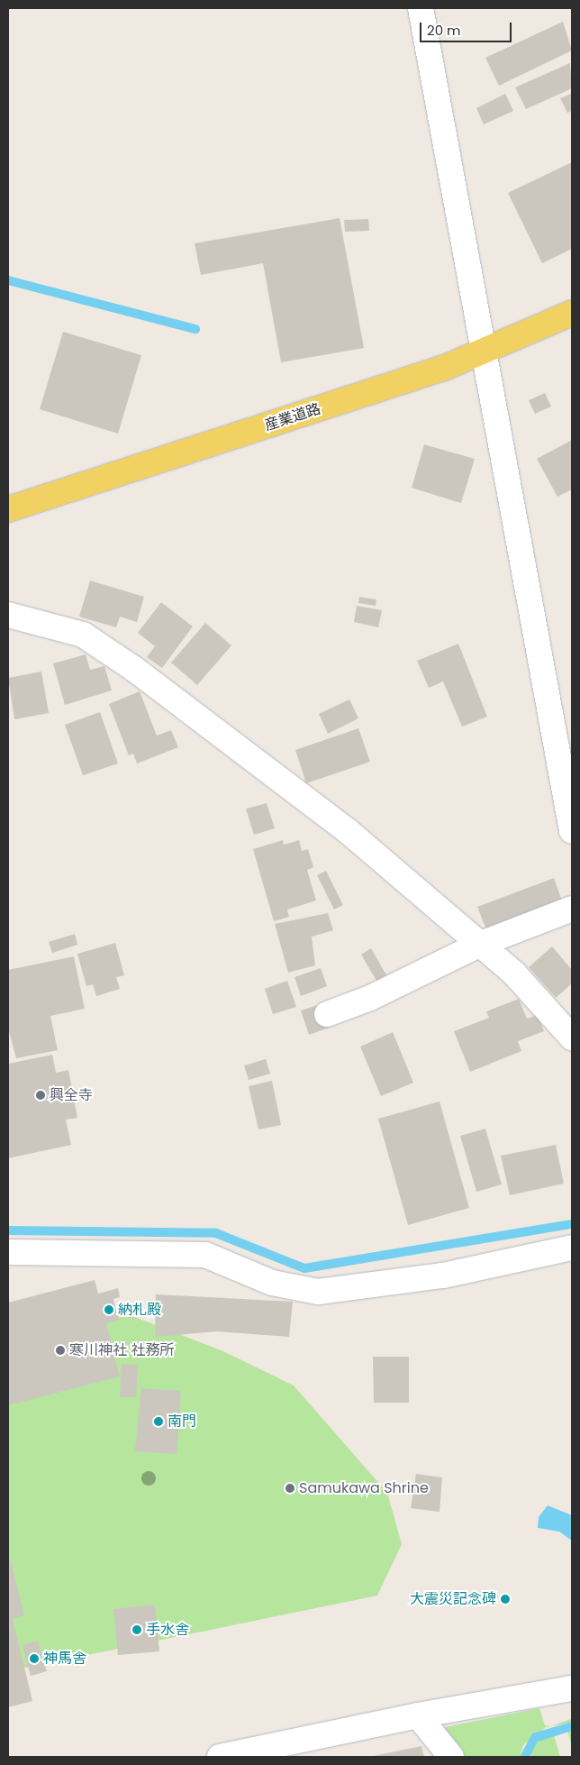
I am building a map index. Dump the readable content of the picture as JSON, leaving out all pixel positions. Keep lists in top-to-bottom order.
{
  "streets": {
    "main road": ["産業道路"]
  },
  "places": [
    "興全寺",
    "納札殿",
    "寒川神社 社務所",
    "南門",
    "Samukawa Shrine",
    "大震災記念碑",
    "手水舎",
    "神馬舎"
  ],
  "scale_bar": "20 m"
}
